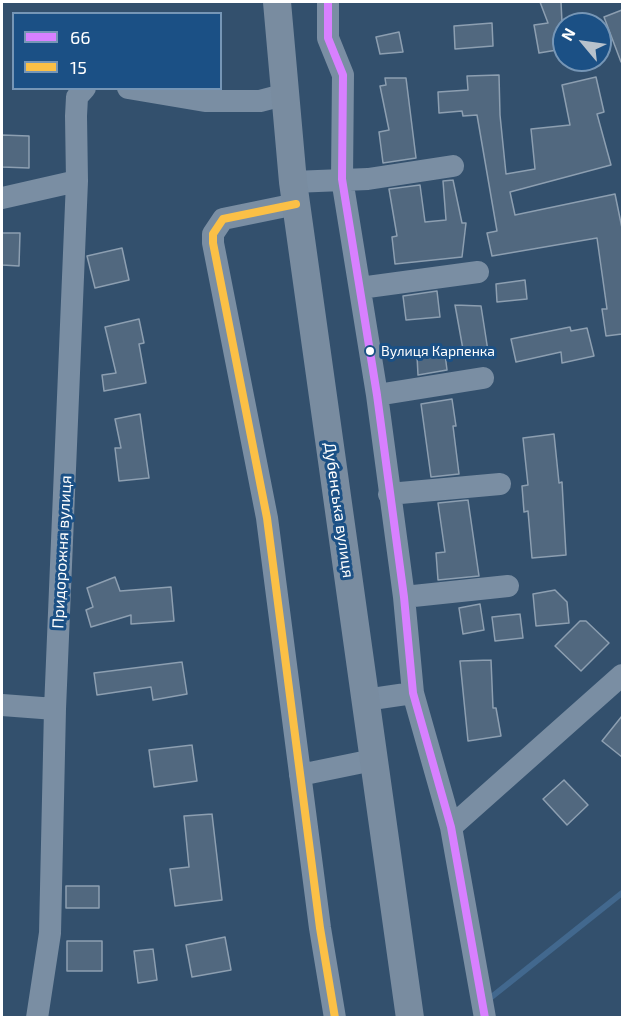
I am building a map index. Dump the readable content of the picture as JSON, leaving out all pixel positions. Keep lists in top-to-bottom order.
{
  "streets": {
    "main road": ["Дубенська вулиця"],
    "street": ["Придорожня вулиця"]
  },
  "places": ["Вулиця Карпенка"],
  "lines": ["transit line 66", "transit line 15"],
  "legend": ["66", "15"],
  "north": "top left"
}
